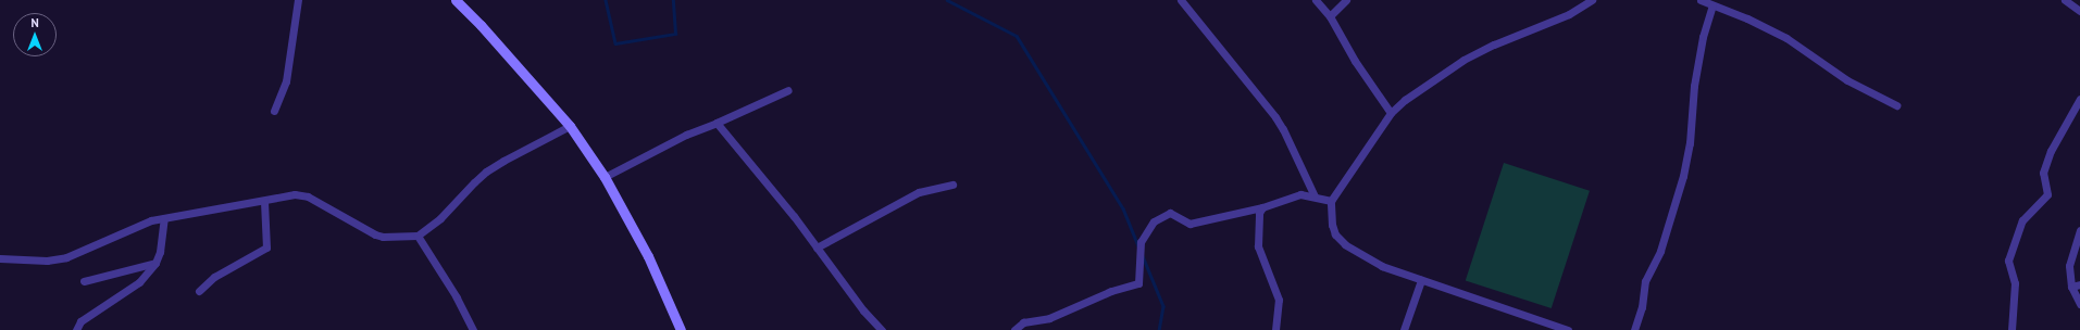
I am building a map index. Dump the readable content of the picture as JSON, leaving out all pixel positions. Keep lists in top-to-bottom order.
{
  "north": "top"
}
